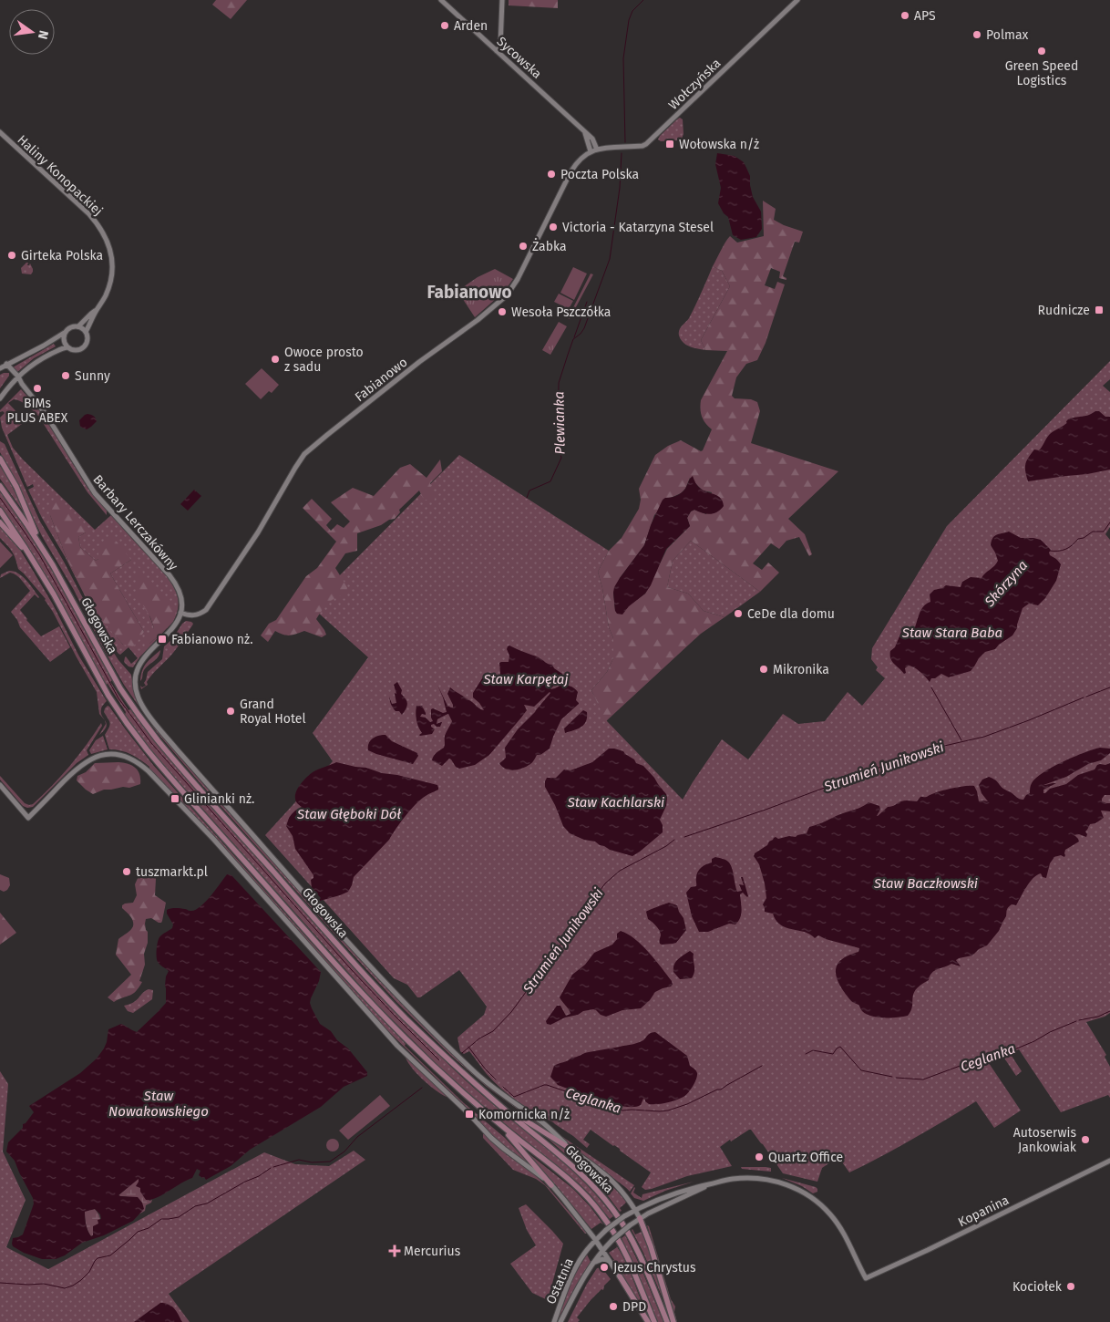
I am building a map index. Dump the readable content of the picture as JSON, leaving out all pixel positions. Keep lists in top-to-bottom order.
{
  "streets": {
    "main road": ["Głogowska"],
    "street": [
      "Sycowska",
      "Wołczyńska",
      "Haliny Konopackiej",
      "Fabianowo",
      "Barbary Lerczakówny",
      "Kopanina",
      "Ostatnia"
    ]
  },
  "crossings": [
    ["Sycowska", "Wołczyńska"],
    ["Wołczyńska", "Fabianowo"],
    ["Fabianowo", "Barbary Lerczakówny"],
    ["Fabianowo", "Głogowska"],
    ["Barbary Lerczakówny", "Głogowska"],
    ["Głogowska", "Ostatnia"]
  ],
  "districts": ["Fabianowo"],
  "water": [
    "Plewianka",
    "Skórzyna",
    "Staw Stara Baba",
    "Staw Karpętaj",
    "Strumień Junikowski",
    "Staw Kachlarski",
    "Staw Głęboki Dół",
    "Staw Baczkowski",
    "Ceglanka",
    "Staw Nowakowskiego"
  ],
  "places": {
    "other": [
      "APS",
      "Arden",
      "Polmax",
      "Green Speed Logistics",
      "Poczta Polska",
      "Victoria - Katarzyna Stesel",
      "Żabka",
      "Girteka Polska",
      "Wesoła Pszczółka",
      "Owoce prosto z sadu",
      "Sunny",
      "BIMs PLUS ABEX",
      "CeDe dla domu",
      "Mikronika",
      "Grand Royal Hotel",
      "tuszmarkt.pl",
      "Autoserwis Jankowiak",
      "Quartz Office",
      "Jezus Chrystus",
      "Kociołek",
      "DPD"
    ],
    "transit": [
      "Wołowska n/ż",
      "Rudnicze",
      "Fabianowo nż.",
      "Glinianki nż.",
      "Komornicka n/ż"
    ],
    "health": ["Mercurius"]
  },
  "north": "right"
}
